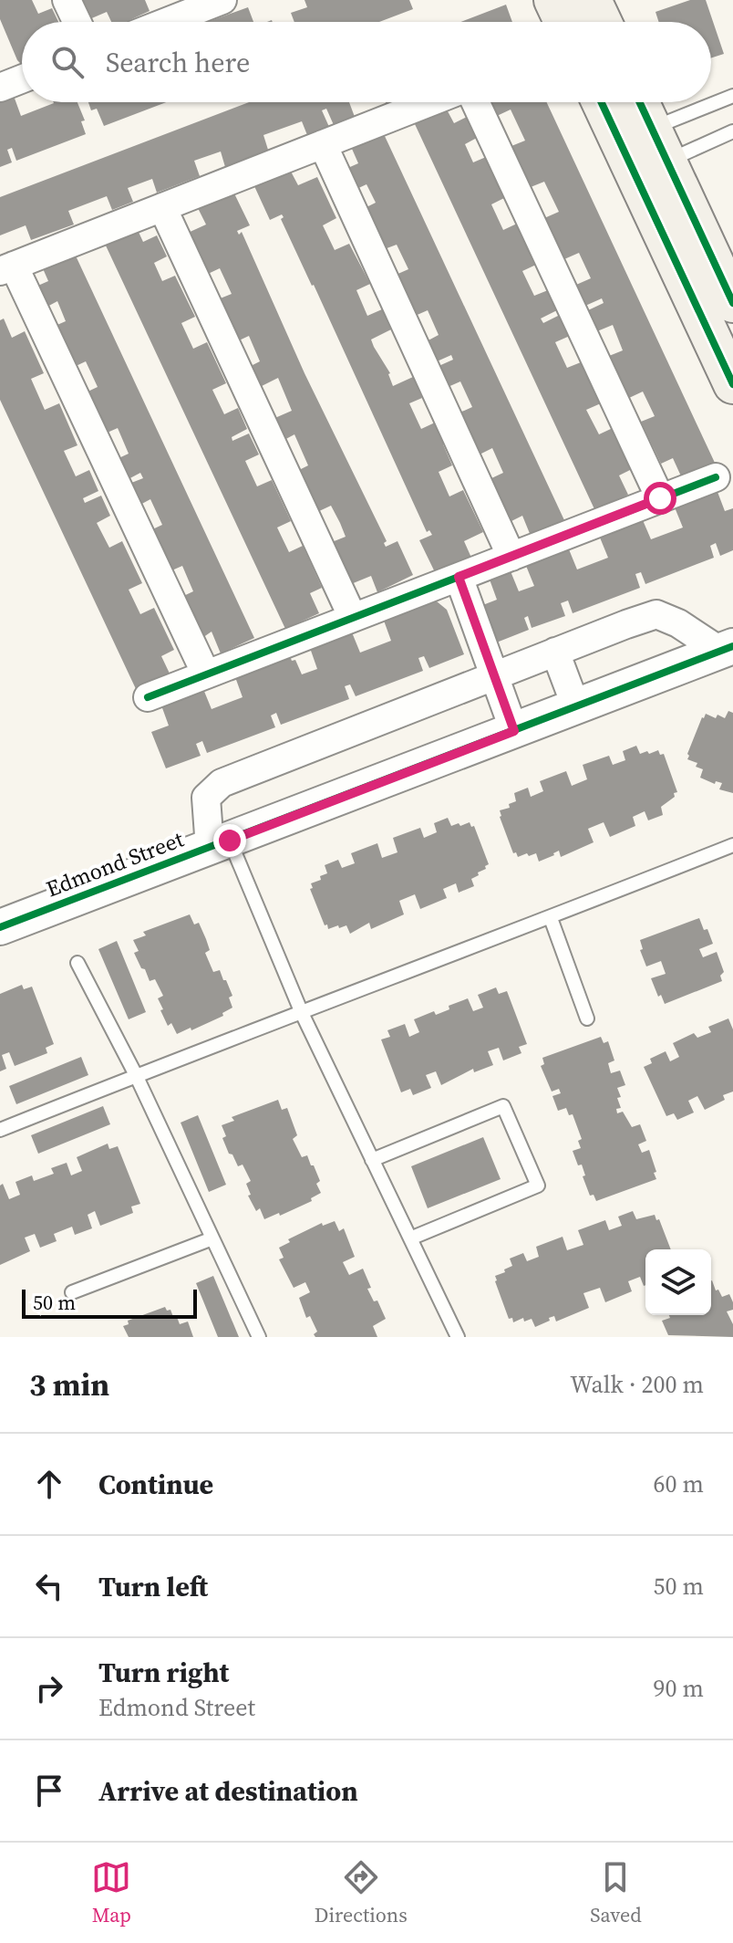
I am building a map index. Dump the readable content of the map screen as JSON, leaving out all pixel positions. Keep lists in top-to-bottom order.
{
  "streets": {
    "street": ["Edmond Street"]
  },
  "scale_bar": "50 m",
  "page": {
    "search": "Search here",
    "scale": "50 m",
    "heading": ["3 min", "Walk · 200 m"],
    "list": [
      ["Continue", "60 m"],
      ["Turn left", "50 m"],
      ["Turn right", "Edmond Street", "90 m"],
      "Arrive at destination"
    ],
    "nav": ["Map", "Directions", "Saved"]
  }
}
